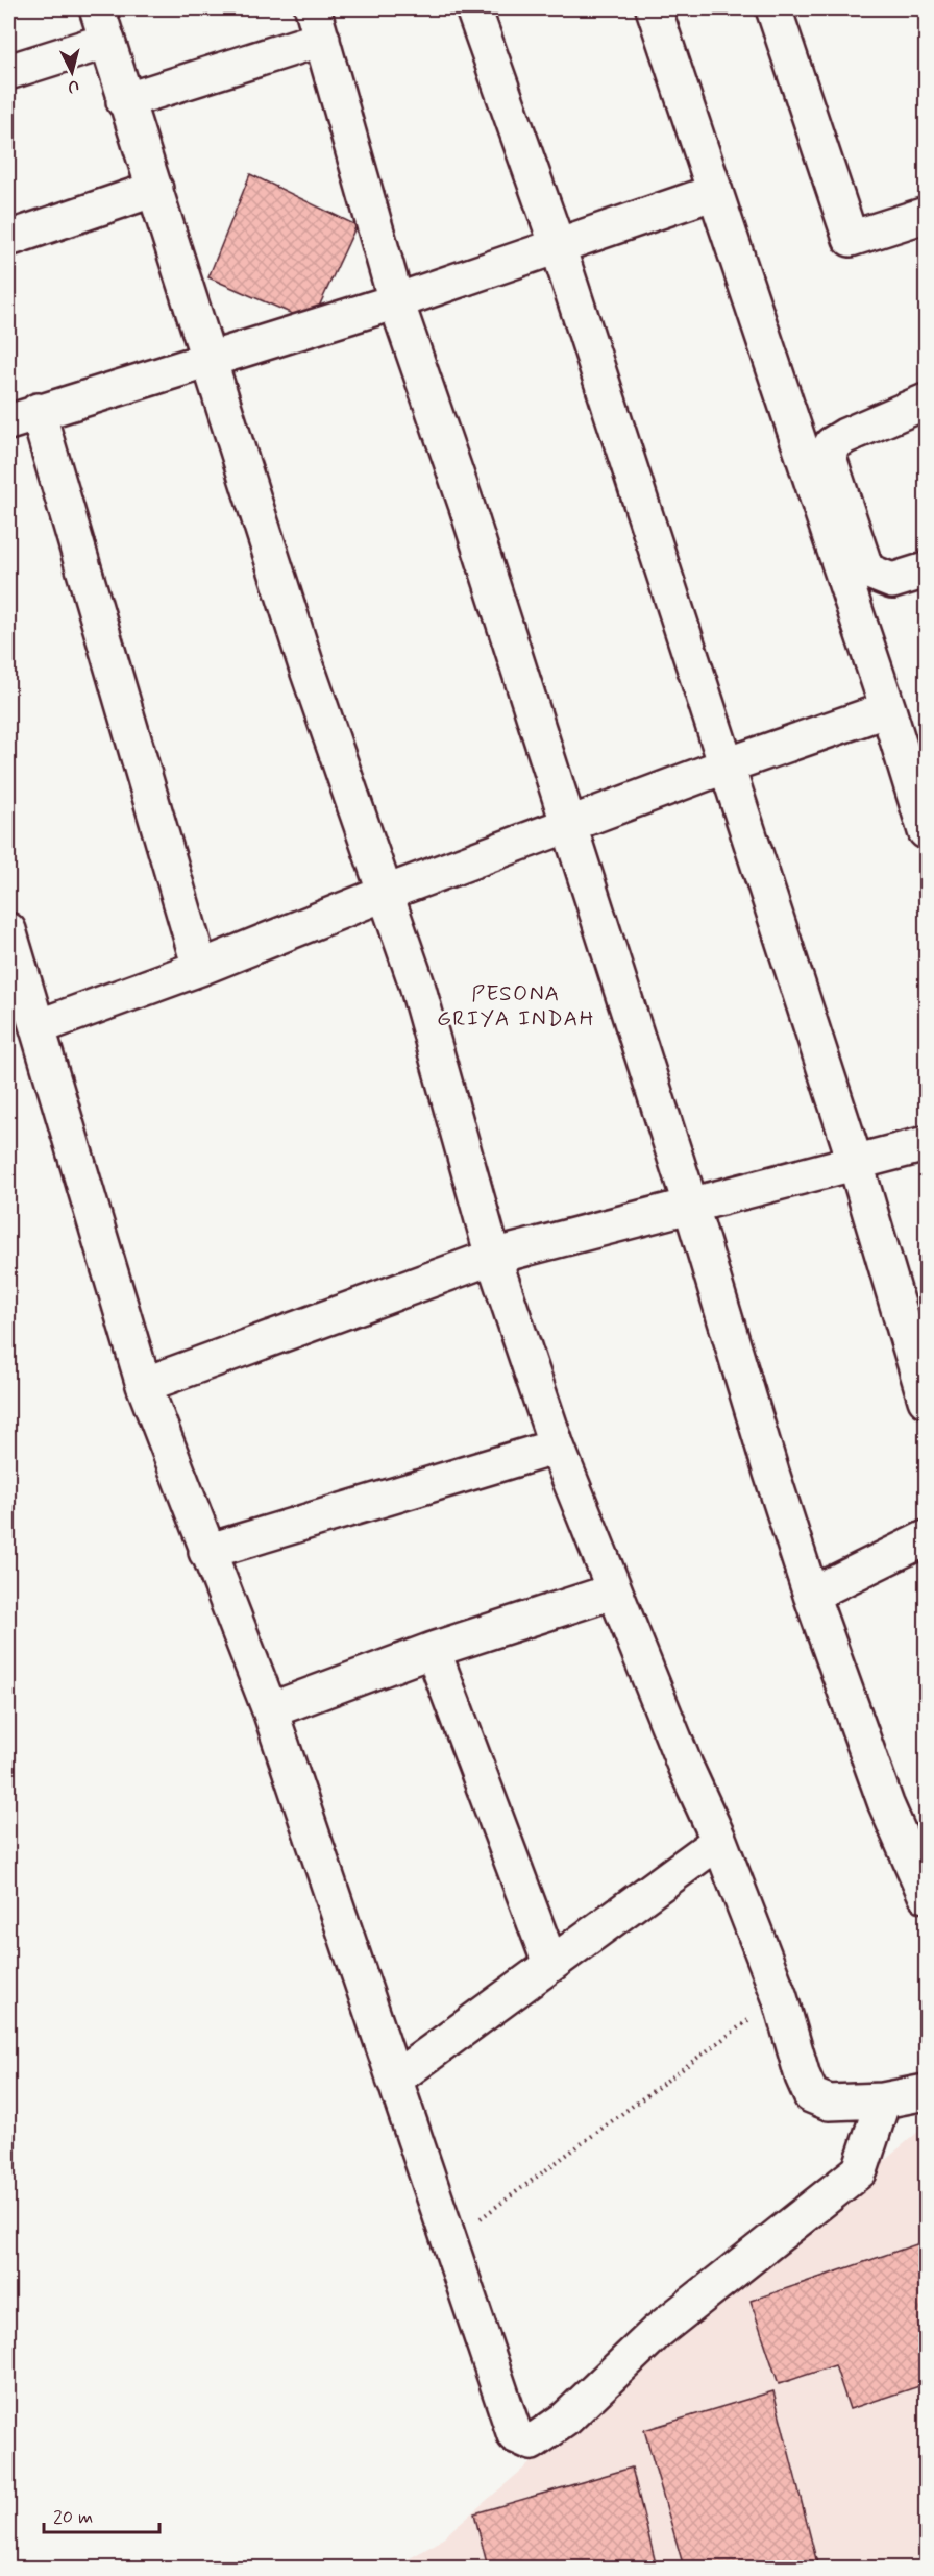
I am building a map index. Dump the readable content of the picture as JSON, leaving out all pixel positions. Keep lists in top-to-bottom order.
{
  "districts": ["PESONA GRIYA INDAH"],
  "scale_bar": "20 m",
  "north": "bottom"
}
